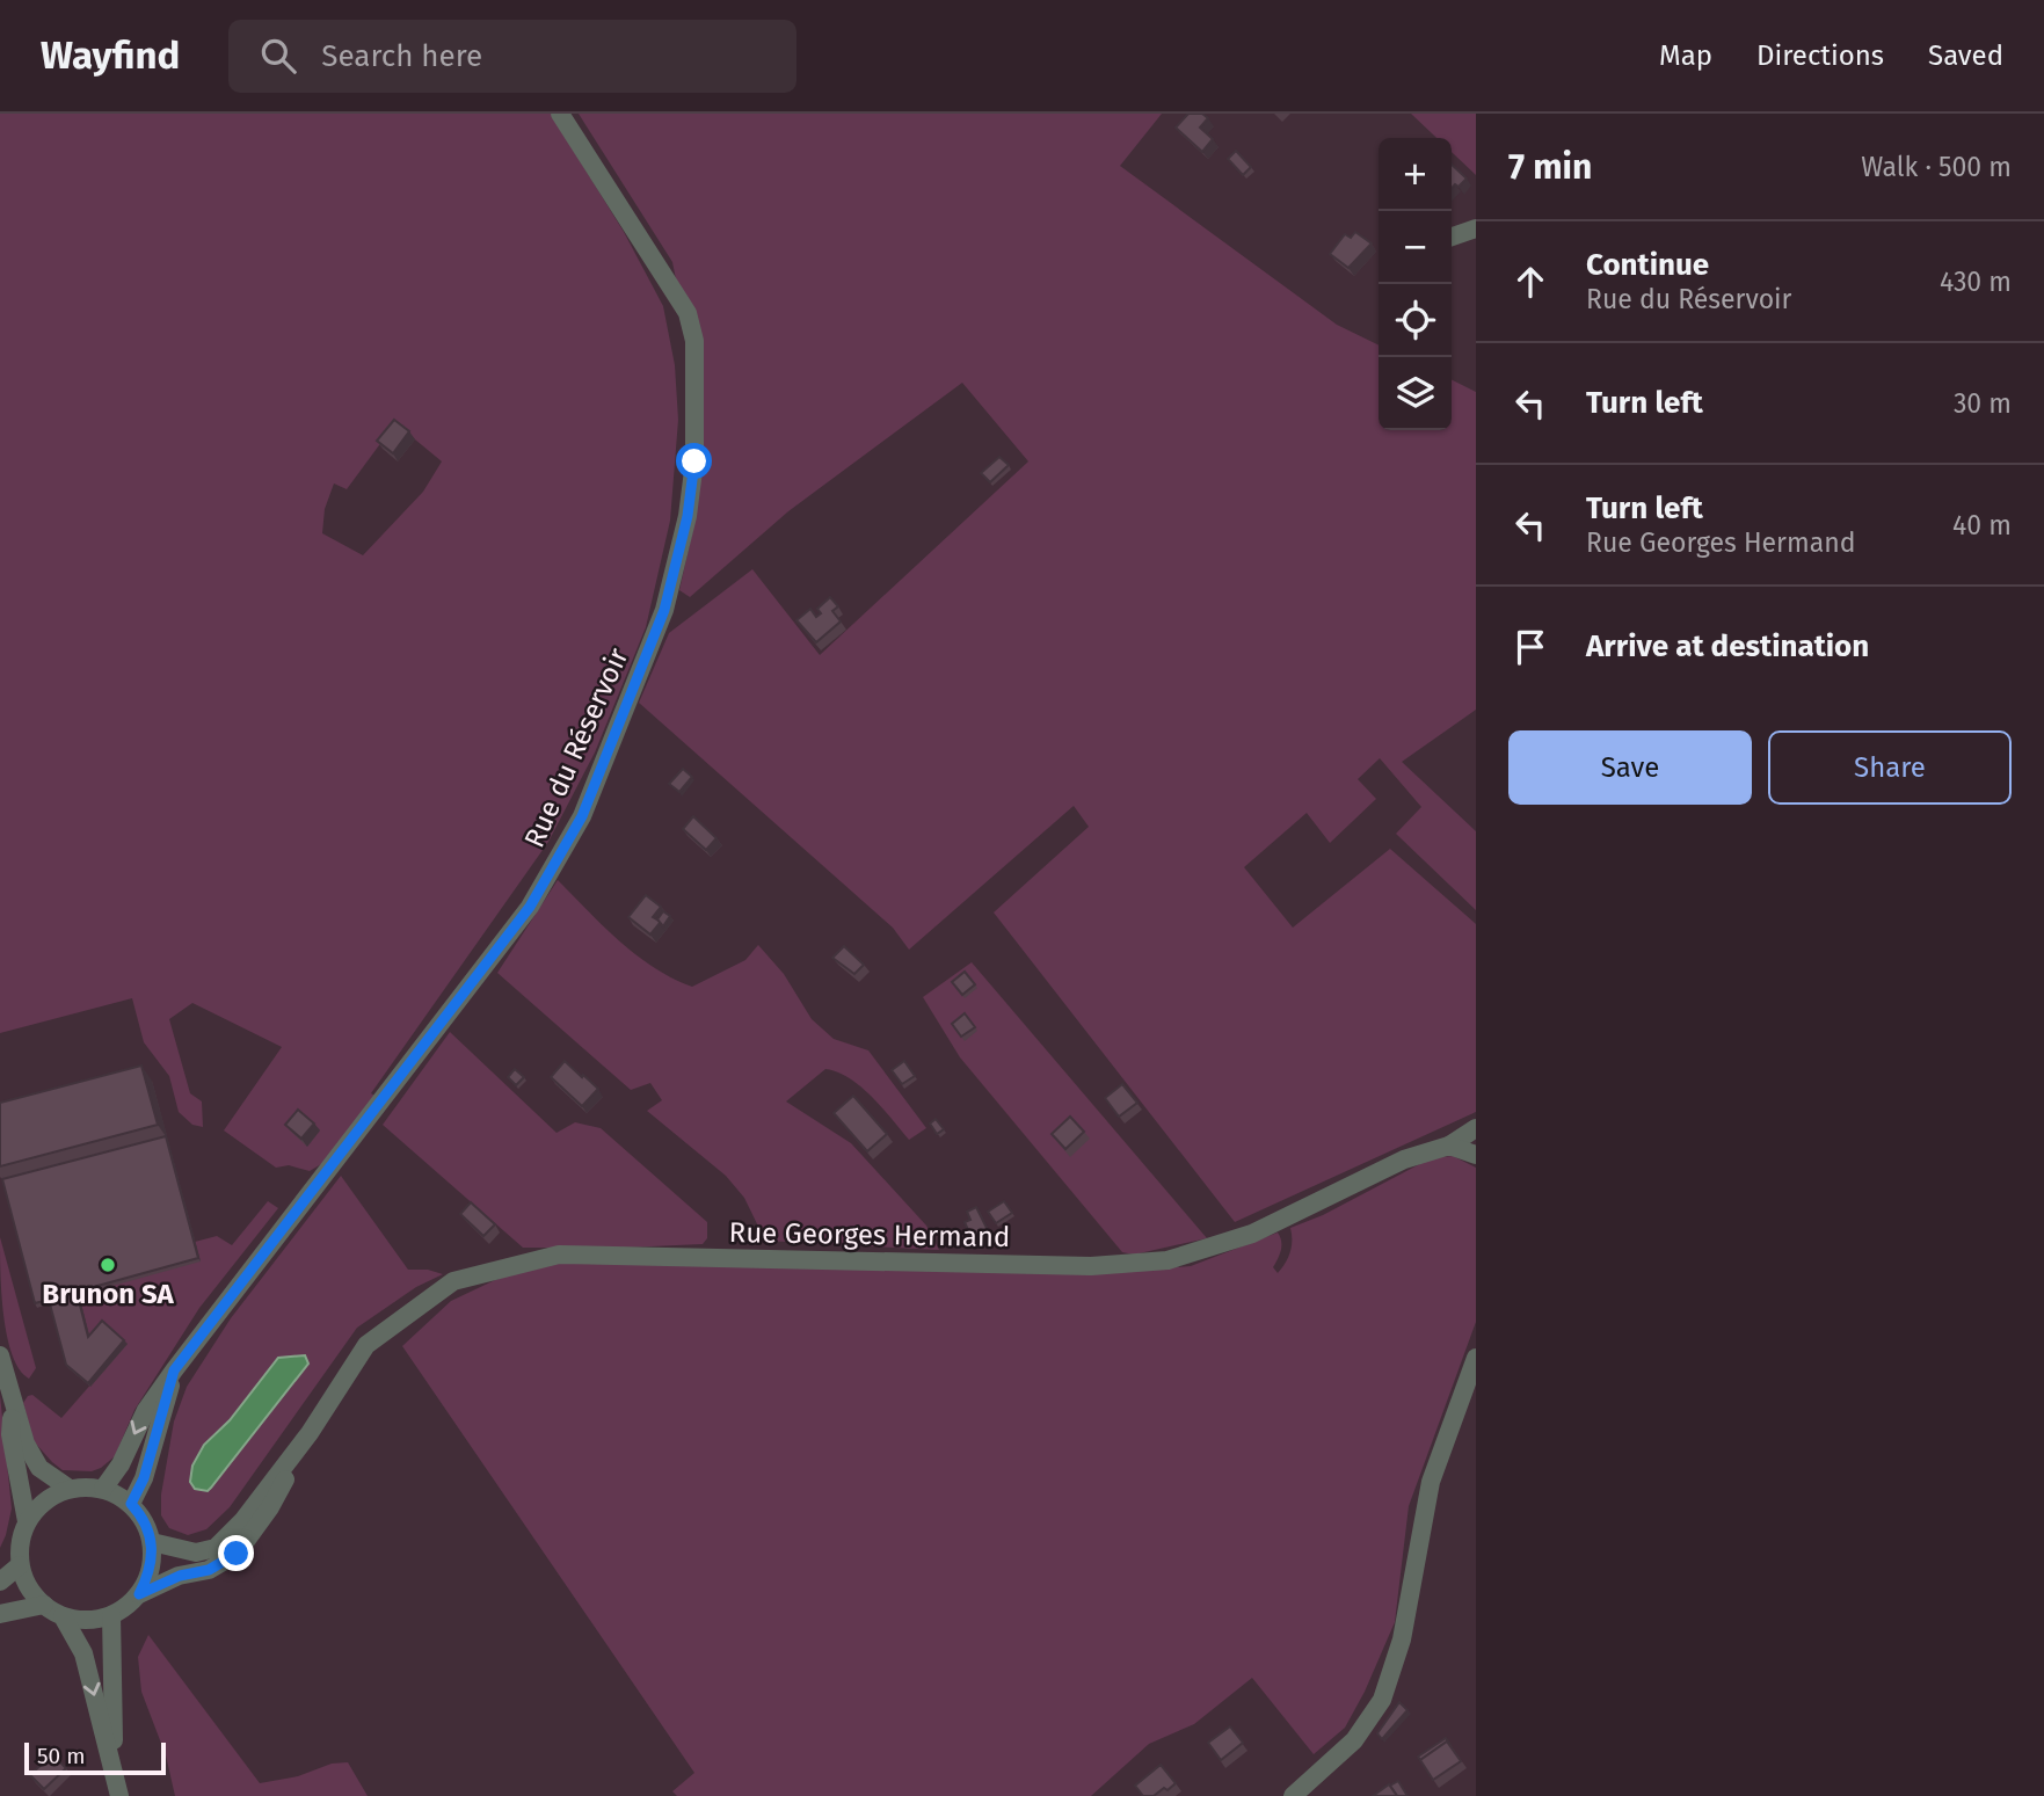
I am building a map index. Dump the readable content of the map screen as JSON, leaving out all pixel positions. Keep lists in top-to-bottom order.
{
  "streets": {
    "street": ["Rue du Réservoir", "Rue Georges Hermand"]
  },
  "crossings": [
    ["Rue du Réservoir", "Rue Georges Hermand"]
  ],
  "places": ["Brunon SA"],
  "scale_bar": "50 m",
  "page": {
    "header": "Wayfind",
    "search": "Search here",
    "nav": ["Map", "Directions", "Saved"],
    "heading": ["7 min", "Walk · 500 m"],
    "map_buttons": ["+", "−"],
    "list": [
      ["Continue", "Rue du Réservoir", "430 m"],
      ["Turn left", "30 m"],
      ["Turn left", "Rue Georges Hermand", "40 m"],
      "Arrive at destination"
    ],
    "buttons": ["Save", "Share"],
    "scale": "50 m"
  }
}
